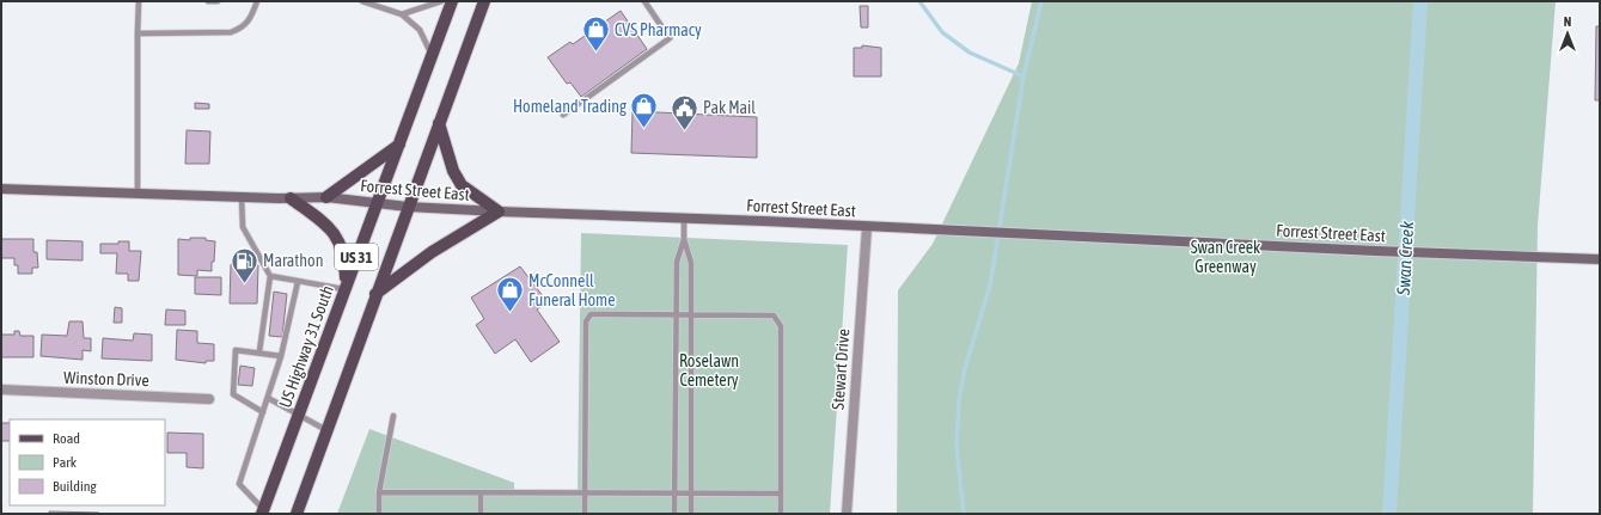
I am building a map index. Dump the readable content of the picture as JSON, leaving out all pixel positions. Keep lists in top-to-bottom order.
{
  "streets": {
    "main road": ["US 31", "US Highway 31 South"],
    "street": ["Forrest Street East", "Stewart Drive", "Winston Drive"]
  },
  "crossings": [
    ["Forrest Street East", "US 31"],
    ["Forrest Street East", "US Highway 31 South"],
    ["Forrest Street East", "Stewart Drive"]
  ],
  "water": ["Swan Creek"],
  "parks": ["Swan Creek Greenway", "Roselawn Cemetery"],
  "places": {
    "shop": ["CVS Pharmacy", "Homeland Trading", "McConnell Funeral Home"],
    "public building": ["Pak Mail"],
    "fuel station": ["Marathon"]
  },
  "legend": ["Road", "Park", "Building"],
  "north": "top"
}
